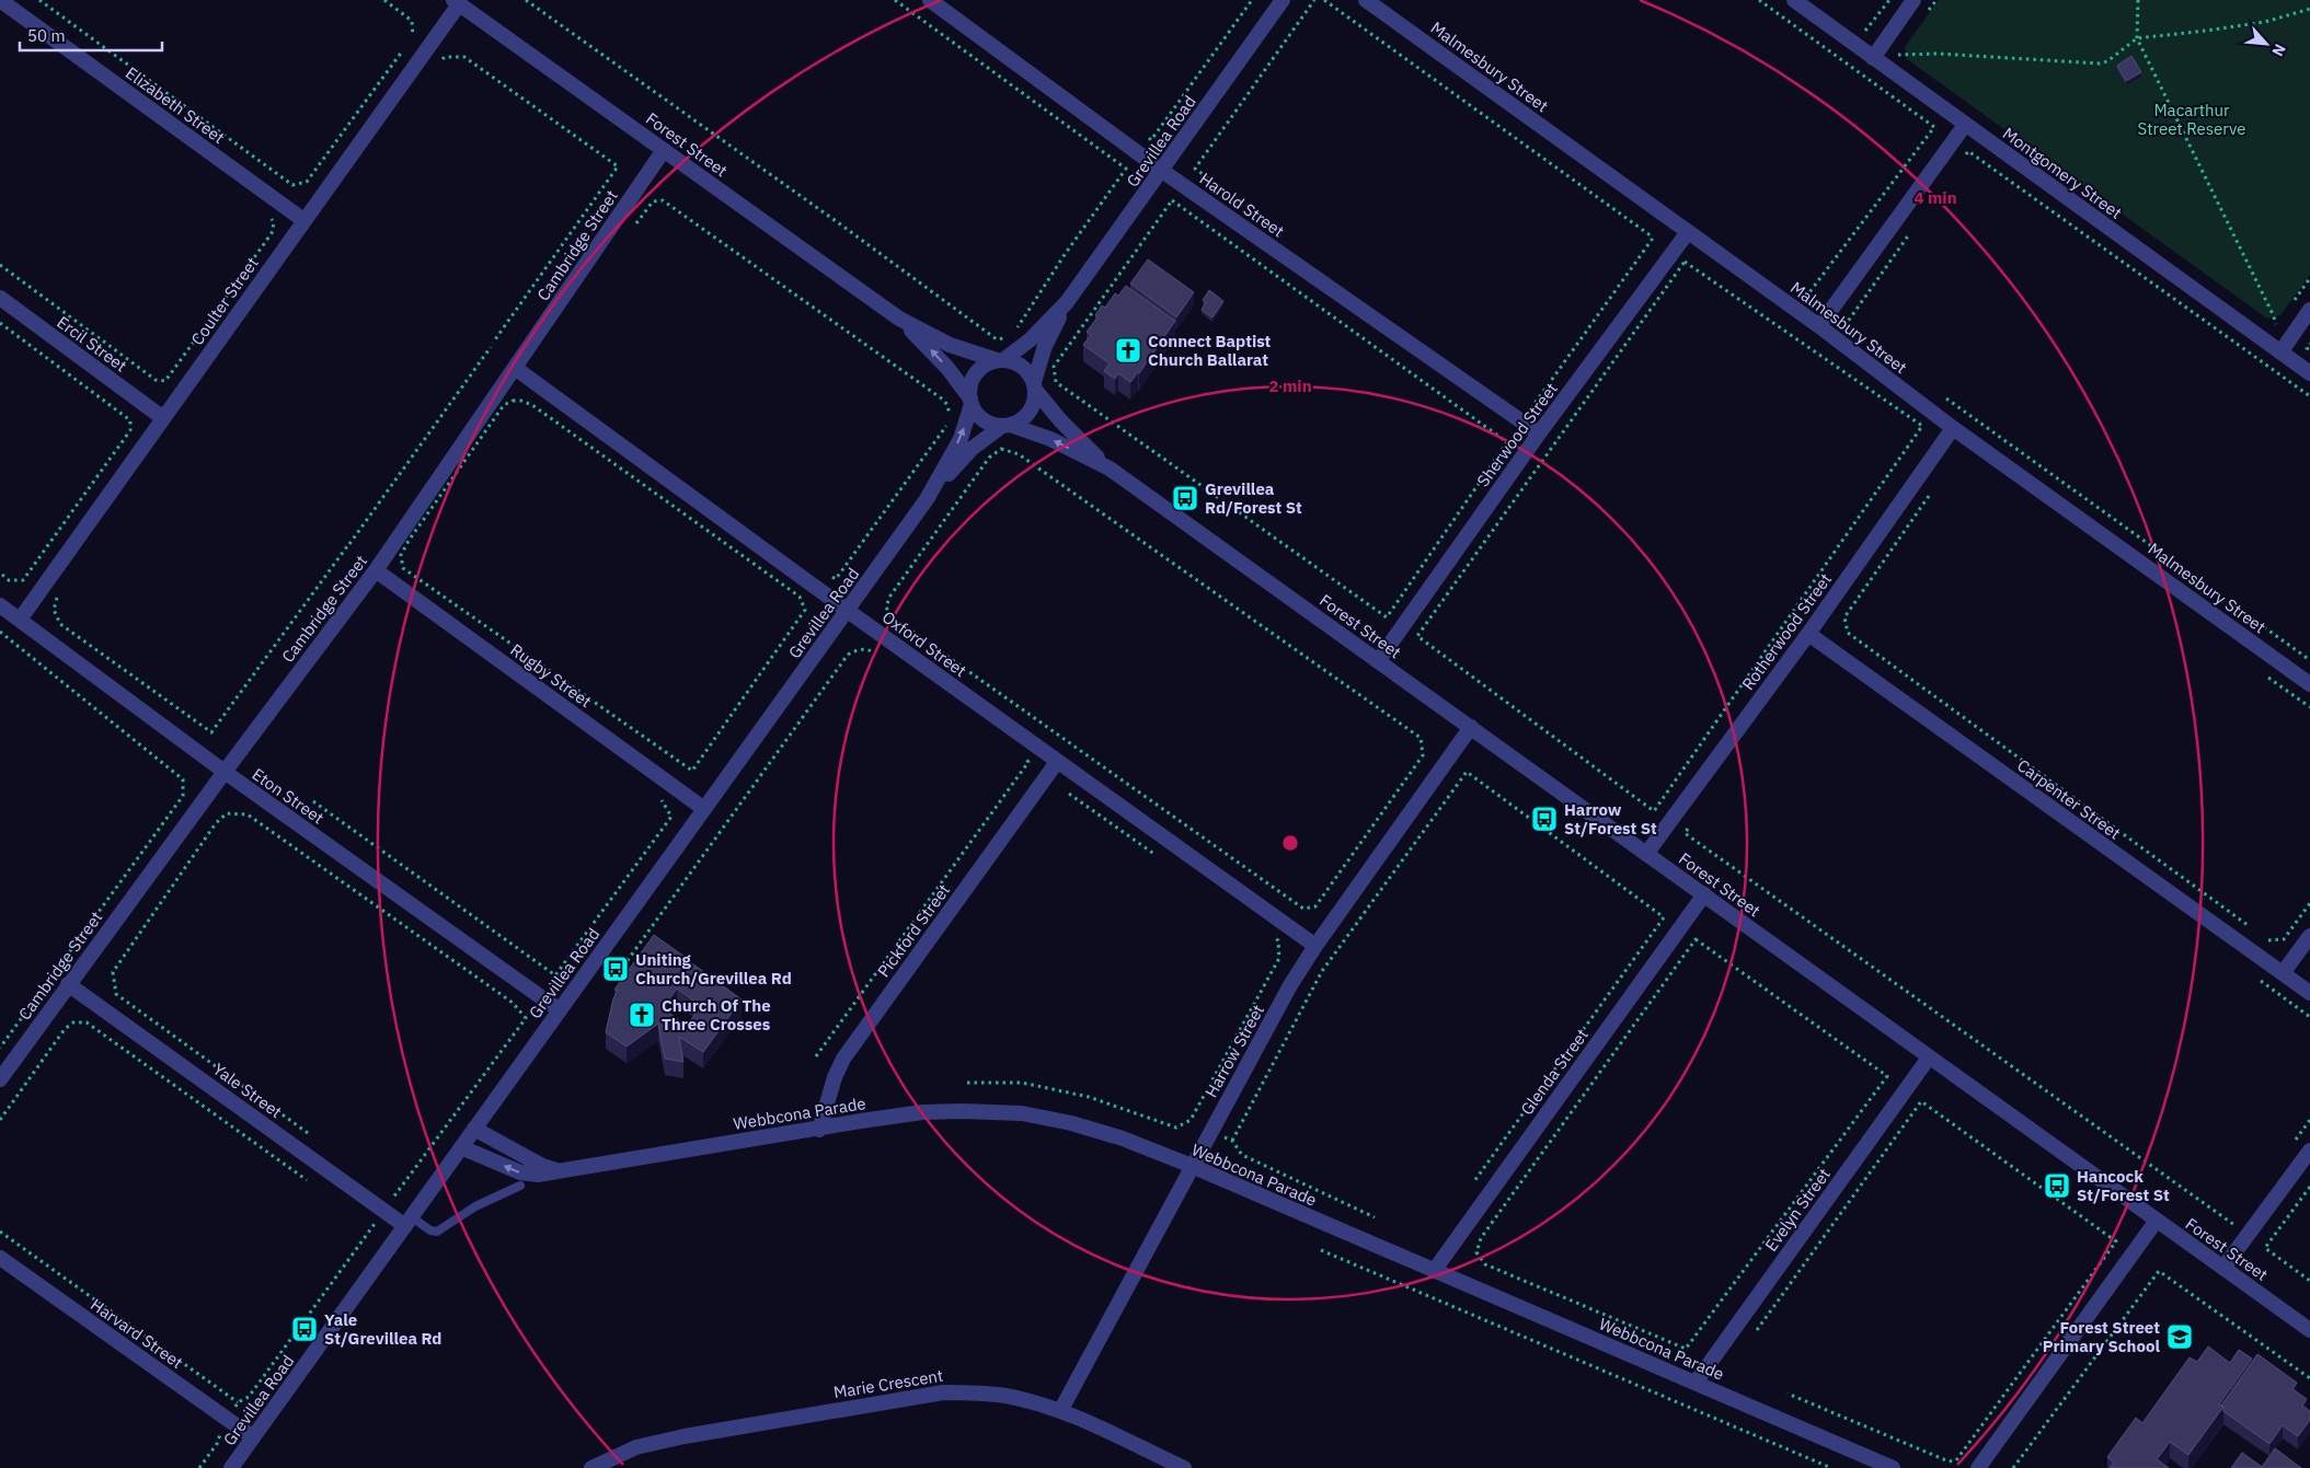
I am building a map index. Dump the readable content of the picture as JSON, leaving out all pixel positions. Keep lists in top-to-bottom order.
{
  "streets": {
    "street": [
      "Malmesbury Street",
      "Elizabeth Street",
      "Grevillea Road",
      "Forest Street",
      "Montgomery Street",
      "Harold Street",
      "Cambridge Street",
      "Coulter Street",
      "Ercil Street",
      "Sherwood Street",
      "Rotherwood Street",
      "Oxford Street",
      "Rugby Street",
      "Eton Street",
      "Carpenter Street",
      "Pickford Street",
      "Harrow Street",
      "Glenda Street",
      "Yale Street",
      "Webbcona Parade",
      "Evelyn Street",
      "Harvard Street",
      "Marie Crescent"
    ]
  },
  "crossings": [
    ["Malmesbury Street", "Sherwood Street"],
    ["Malmesbury Street", "Rotherwood Street"],
    ["Elizabeth Street", "Coulter Street"],
    ["Grevillea Road", "Forest Street"],
    ["Grevillea Road", "Harold Street"],
    ["Grevillea Road", "Oxford Street"],
    ["Grevillea Road", "Rugby Street"],
    ["Grevillea Road", "Eton Street"],
    ["Grevillea Road", "Yale Street"],
    ["Grevillea Road", "Webbcona Parade"],
    ["Grevillea Road", "Harvard Street"],
    ["Forest Street", "Cambridge Street"],
    ["Forest Street", "Coulter Street"],
    ["Forest Street", "Sherwood Street"],
    ["Forest Street", "Rotherwood Street"],
    ["Forest Street", "Harrow Street"],
    ["Forest Street", "Glenda Street"],
    ["Forest Street", "Evelyn Street"],
    ["Harold Street", "Sherwood Street"],
    ["Cambridge Street", "Oxford Street"],
    ["Cambridge Street", "Rugby Street"],
    ["Cambridge Street", "Eton Street"],
    ["Cambridge Street", "Yale Street"],
    ["Coulter Street", "Ercil Street"],
    ["Coulter Street", "Eton Street"],
    ["Rotherwood Street", "Carpenter Street"],
    ["Oxford Street", "Pickford Street"],
    ["Oxford Street", "Harrow Street"],
    ["Pickford Street", "Webbcona Parade"],
    ["Harrow Street", "Webbcona Parade"],
    ["Harrow Street", "Marie Crescent"],
    ["Glenda Street", "Webbcona Parade"],
    ["Webbcona Parade", "Evelyn Street"]
  ],
  "parks": ["Macarthur Street Reserve"],
  "places": {
    "church": ["Connect Baptist Church Ballarat", "Church Of The Three Crosses"],
    "bus stop": [
      "Grevillea Rd/Forest St",
      "Harrow St/Forest St",
      "Uniting Church/Grevillea Rd",
      "Hancock St/Forest St",
      "Yale St/Grevillea Rd"
    ],
    "school or university": ["Forest Street Primary School"]
  },
  "scale_bar": "50 m",
  "north": "bottom right",
  "rings": ["4 min", "2 min"]
}
